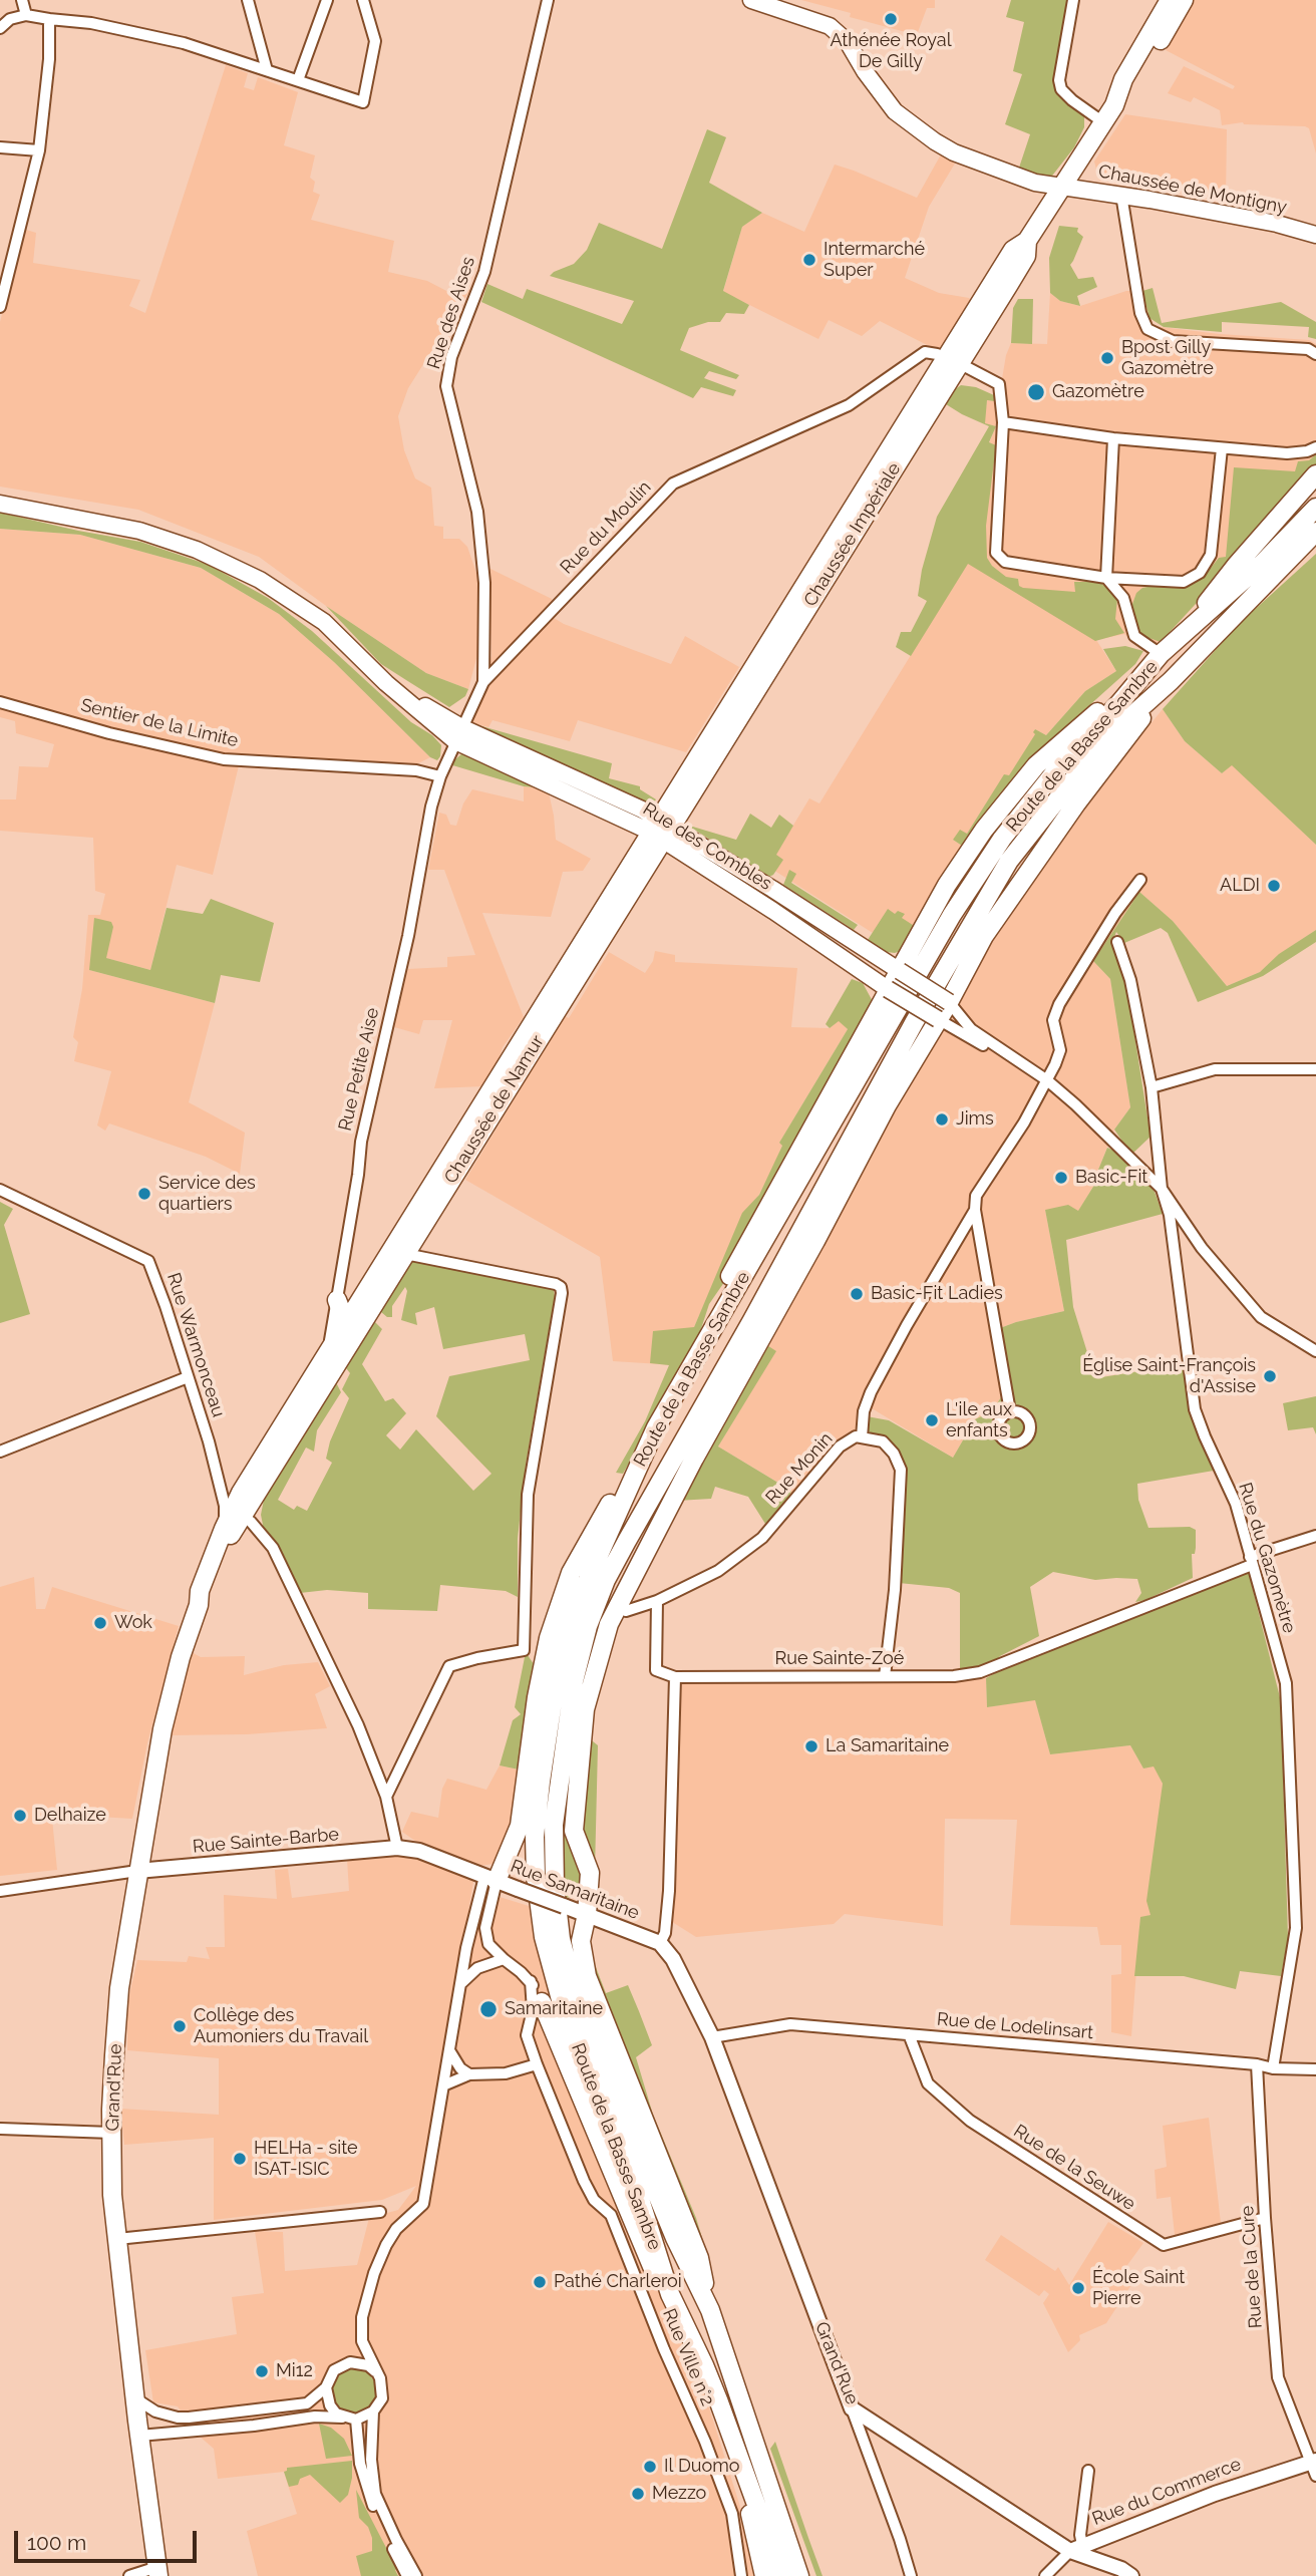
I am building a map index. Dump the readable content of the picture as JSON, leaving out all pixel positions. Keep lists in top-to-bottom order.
{
  "streets": {
    "main road": [
      "Chaussée de Montigny",
      "Chaussée Impériale",
      "Route de la Basse Sambre",
      "Rue des Combles",
      "Chaussée de Namur",
      "Grand'Rue"
    ],
    "street": [
      "Rue des Aises",
      "Rue du Moulin",
      "Sentier de la Limite",
      "Rue Petite Aise",
      "Rue Warmonceau",
      "Rue Monin",
      "Rue du Gazomètre",
      "Rue Sainte-Zoé",
      "Rue Sainte-Barbe",
      "Rue Samaritaine",
      "Rue de Lodelinsart",
      "Rue de la Seuwe",
      "Rue de la Cure",
      "Rue Ville n°2",
      "Rue du Commerce"
    ]
  },
  "crossings": [
    ["Chaussée de Montigny", "Chaussée Impériale"],
    ["Rue des Aises", "Rue du Moulin"],
    ["Rue du Moulin", "Chaussée Impériale"],
    ["Rue du Moulin", "Sentier de la Limite"],
    ["Rue du Moulin", "Rue des Combles"],
    ["Rue du Moulin", "Rue Petite Aise"],
    ["Chaussée Impériale", "Rue des Combles"],
    ["Chaussée Impériale", "Chaussée de Namur"],
    ["Rue des Combles", "Chaussée de Namur"],
    ["Rue Petite Aise", "Chaussée de Namur"],
    ["Chaussée de Namur", "Rue Warmonceau"],
    ["Chaussée de Namur", "Grand'Rue"],
    ["Rue Monin", "Rue Sainte-Zoé"],
    ["Rue du Gazomètre", "Rue Sainte-Zoé"],
    ["Rue du Gazomètre", "Rue de Lodelinsart"],
    ["Rue Sainte-Barbe", "Rue Samaritaine"],
    ["Rue Sainte-Barbe", "Grand'Rue"],
    ["Rue Samaritaine", "Grand'Rue"],
    ["Rue de Lodelinsart", "Grand'Rue"],
    ["Rue de Lodelinsart", "Rue de la Seuwe"],
    ["Rue de Lodelinsart", "Rue de la Cure"],
    ["Grand'Rue", "Rue du Commerce"],
    ["Rue de la Seuwe", "Rue de la Cure"],
    ["Rue de la Cure", "Rue du Commerce"]
  ],
  "places": [
    "Athénée Royal De Gilly",
    "Intermarché Super",
    "Bpost Gilly Gazomètre",
    "Gazomètre",
    "ALDI",
    "Jims",
    "Basic-Fit",
    "Service des quartiers",
    "Basic-Fit Ladies",
    "Église Saint-François d'Assise",
    "L'ile aux enfants",
    "Wok",
    "La Samaritaine",
    "Delhaize",
    "Samaritaine",
    "Collège des Aumoniers du Travail",
    "HELHa - site ISAT-ISIC",
    "Pathé Charleroi",
    "École Saint Pierre",
    "Mi12",
    "Il Duomo",
    "Mezzo"
  ],
  "scale_bar": "100 m"
}
